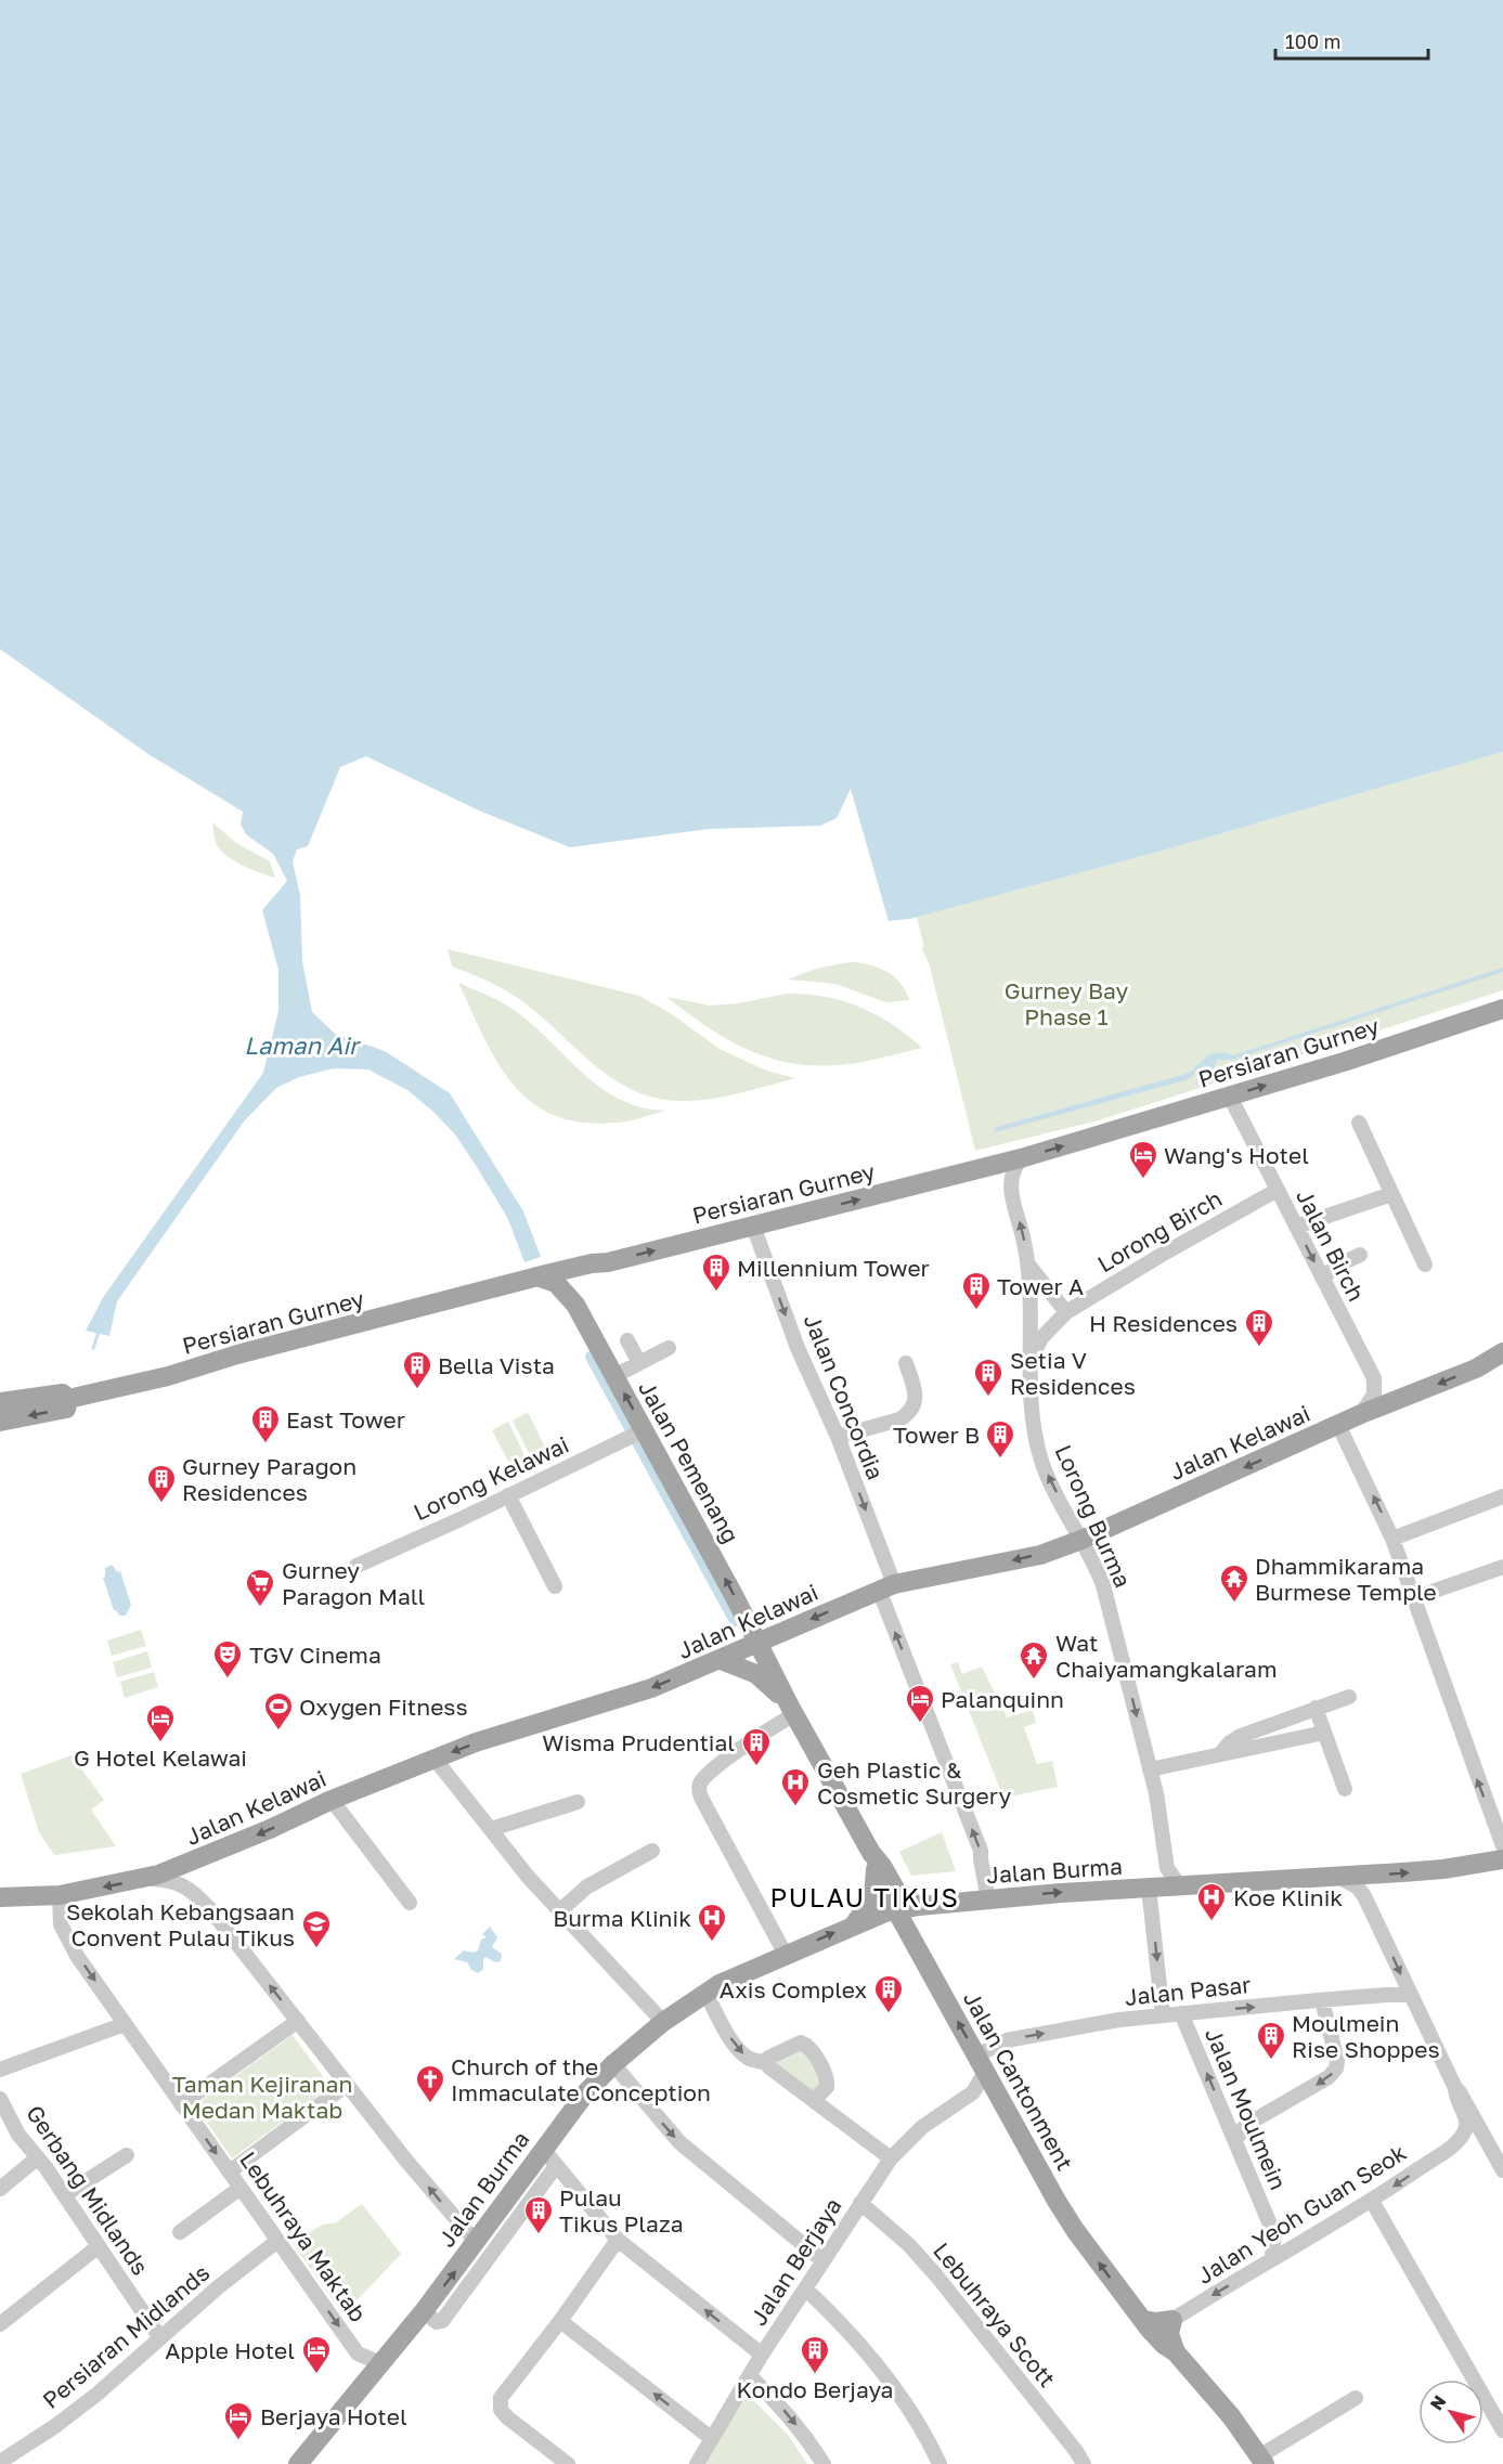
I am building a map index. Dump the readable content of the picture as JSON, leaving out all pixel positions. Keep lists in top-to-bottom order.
{
  "streets": {
    "main road": [
      "Persiaran Gurney",
      "Jalan Kelawai",
      "Jalan Pemenang",
      "Jalan Burma",
      "Jalan Cantonment"
    ],
    "street": [
      "Lorong Birch",
      "Jalan Birch",
      "Jalan Concordia",
      "Lorong Kelawai",
      "Lorong Burma",
      "Jalan Pasar",
      "Jalan Moulmein",
      "Gerbang Midlands",
      "Jalan Yeoh Guan Seok",
      "Lebuhraya Maktab",
      "Jalan Berjaya",
      "Lebuhraya Scott",
      "Persiaran Midlands"
    ]
  },
  "crossings": [
    ["Persiaran Gurney", "Jalan Birch"],
    ["Persiaran Gurney", "Jalan Concordia"],
    ["Persiaran Gurney", "Jalan Pemenang"],
    ["Persiaran Gurney", "Lorong Burma"],
    ["Lorong Birch", "Jalan Birch"],
    ["Lorong Birch", "Lorong Burma"],
    ["Jalan Birch", "Jalan Kelawai"],
    ["Jalan Concordia", "Jalan Kelawai"],
    ["Jalan Concordia", "Jalan Burma"],
    ["Jalan Kelawai", "Jalan Pemenang"],
    ["Jalan Kelawai", "Lorong Burma"],
    ["Jalan Kelawai", "Jalan Cantonment"],
    ["Jalan Kelawai", "Lebuhraya Maktab"],
    ["Jalan Pemenang", "Lorong Kelawai"],
    ["Jalan Pemenang", "Jalan Cantonment"],
    ["Lorong Burma", "Jalan Burma"],
    ["Jalan Burma", "Jalan Cantonment"],
    ["Jalan Burma", "Lebuhraya Maktab"],
    ["Jalan Pasar", "Jalan Cantonment"],
    ["Jalan Pasar", "Jalan Moulmein"],
    ["Jalan Pasar", "Jalan Berjaya"],
    ["Jalan Cantonment", "Jalan Berjaya"],
    ["Jalan Moulmein", "Jalan Yeoh Guan Seok"],
    ["Gerbang Midlands", "Persiaran Midlands"],
    ["Lebuhraya Maktab", "Persiaran Midlands"],
    ["Jalan Berjaya", "Lebuhraya Scott"]
  ],
  "one_way": [
    "Persiaran Gurney",
    "Jalan Kelawai",
    "Jalan Pemenang",
    "Jalan Pasar",
    "Jalan Cantonment",
    "Jalan Moulmein",
    "Jalan Yeoh Guan Seok",
    "Lebuhraya Maktab"
  ],
  "districts": ["PULAU TIKUS"],
  "water": ["Laman Air"],
  "parks": ["Gurney Bay Phase 1", "Taman Kejiranan Medan Maktab"],
  "places": {
    "hotel": [
      "Wang's Hotel",
      "Palanquinn",
      "G Hotel Kelawai",
      "Apple Hotel",
      "Berjaya Hotel"
    ],
    "building": [
      "Millennium Tower",
      "Tower A",
      "H Residences",
      "Bella Vista",
      "Setia V Residences",
      "East Tower",
      "Tower B",
      "Gurney Paragon Residences",
      "Wisma Prudential",
      "Axis Complex",
      "Moulmein Rise Shoppes",
      "Pulau Tikus Plaza",
      "Kondo Berjaya"
    ],
    "temple": ["Dhammikarama Burmese Temple", "Wat Chaiyamangkalaram"],
    "supermarket": ["Gurney Paragon Mall"],
    "theatre": ["TGV Cinema"],
    "sports": ["Oxygen Fitness"],
    "hospital": ["Geh Plastic & Cosmetic Surgery", "Koe Klinik", "Burma Klinik"],
    "school or university": ["Sekolah Kebangsaan Convent Pulau Tikus"],
    "church": ["Church of the Immaculate Conception"]
  },
  "scale_bar": "100 m",
  "north": "top left"
}
